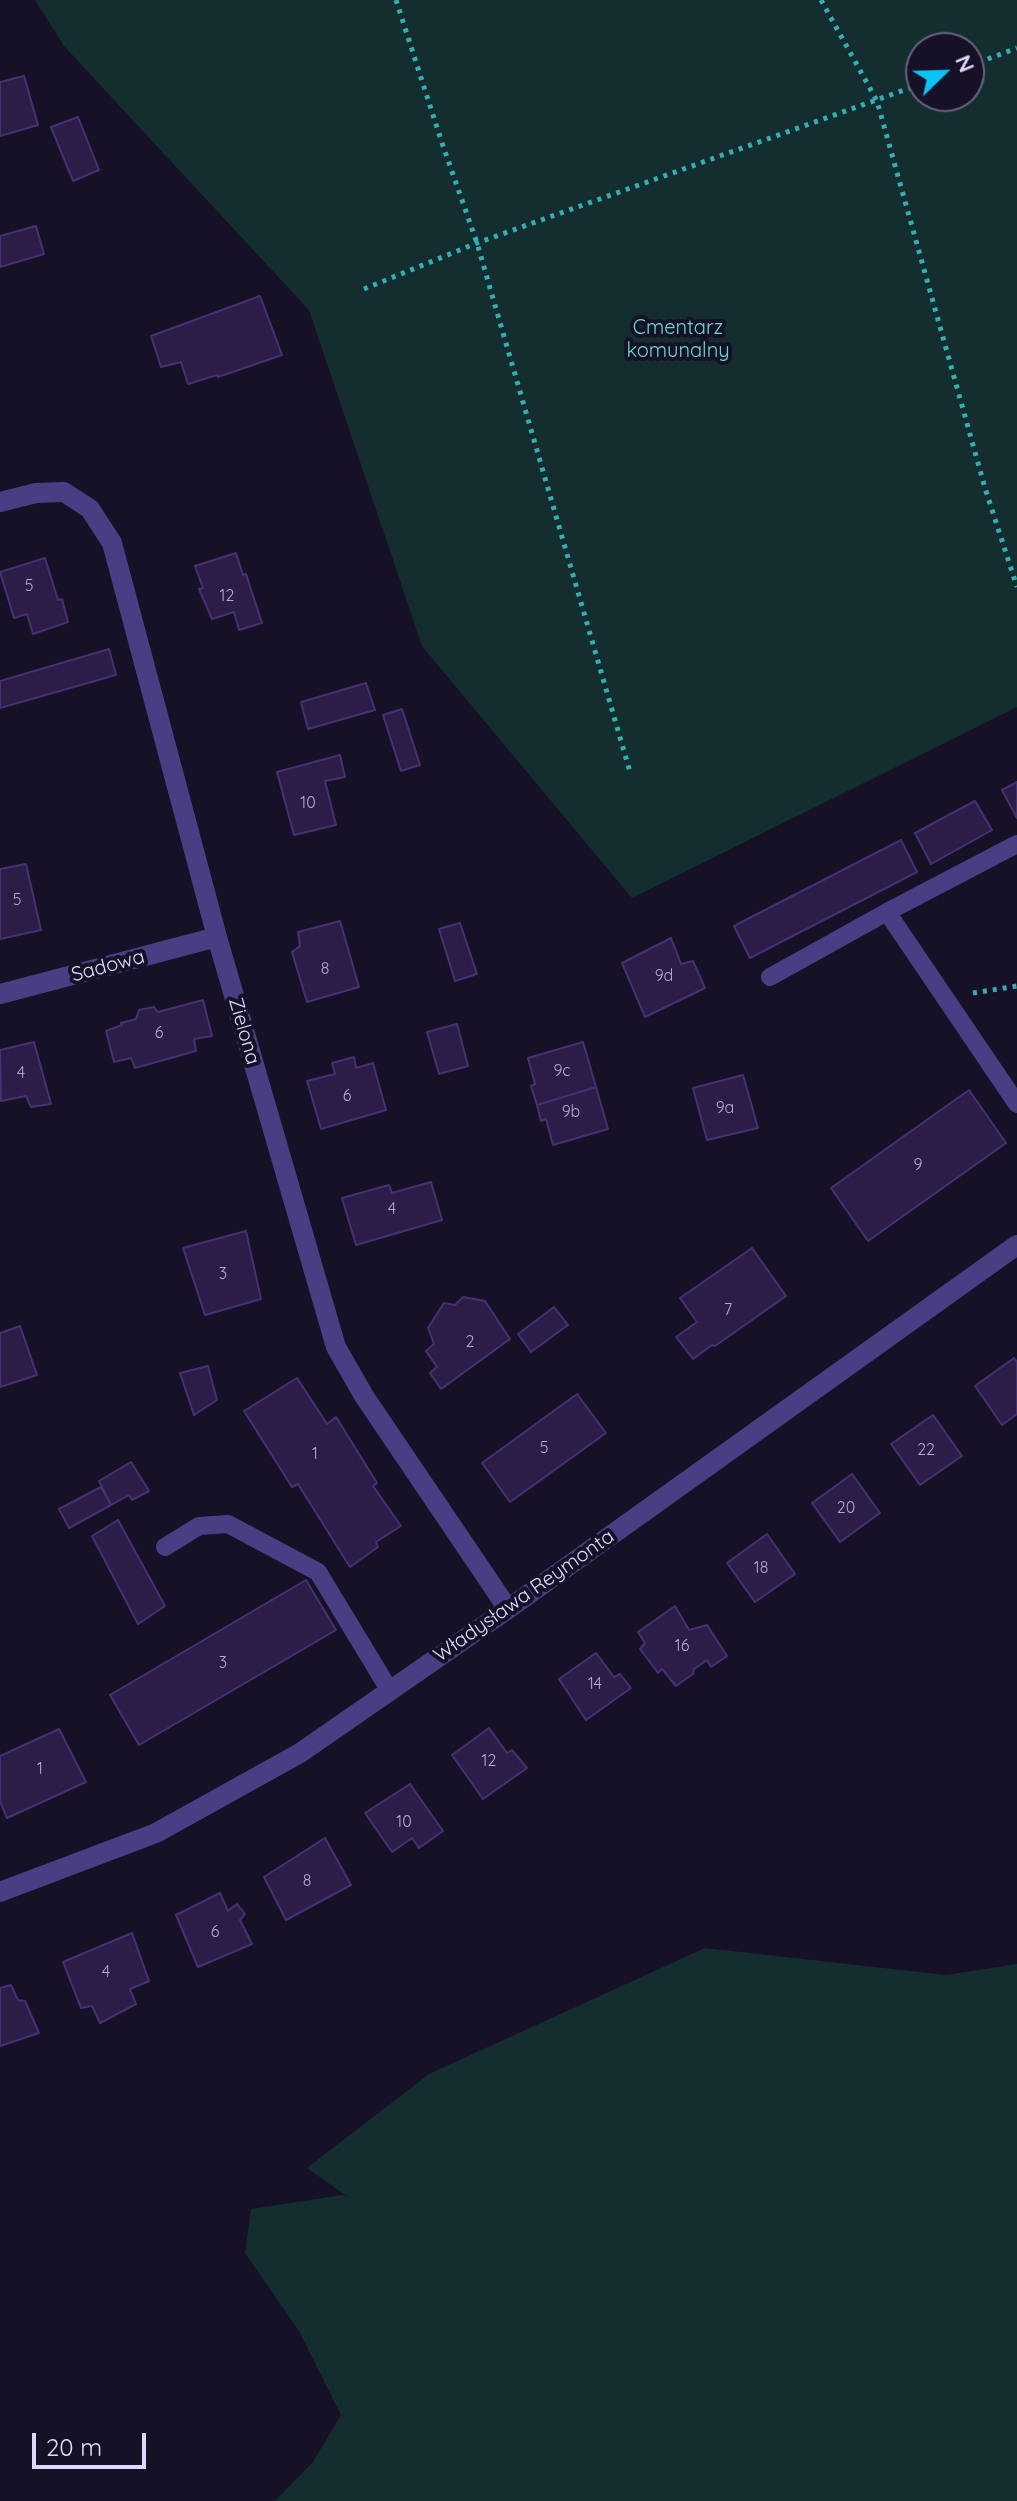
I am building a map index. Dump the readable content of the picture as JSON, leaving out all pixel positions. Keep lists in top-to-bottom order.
{
  "streets": {
    "street": ["Sadowa", "Zielona", "Władysława Reymonta"]
  },
  "crossings": [
    ["Sadowa", "Zielona"],
    ["Zielona", "Władysława Reymonta"]
  ],
  "parks": ["Cmentarz komunalny"],
  "house_numbers": [
    "5",
    "12",
    "10",
    "5",
    "8",
    "9d",
    "6",
    "9c",
    "4",
    "6",
    "9a",
    "9b",
    "9",
    "4",
    "3",
    "7",
    "2",
    "5",
    "22",
    "1",
    "20",
    "18",
    "16",
    "3",
    "14",
    "12",
    "1",
    "10",
    "8",
    "6",
    "4"
  ],
  "scale_bar": "20 m",
  "north": "top right"
}
